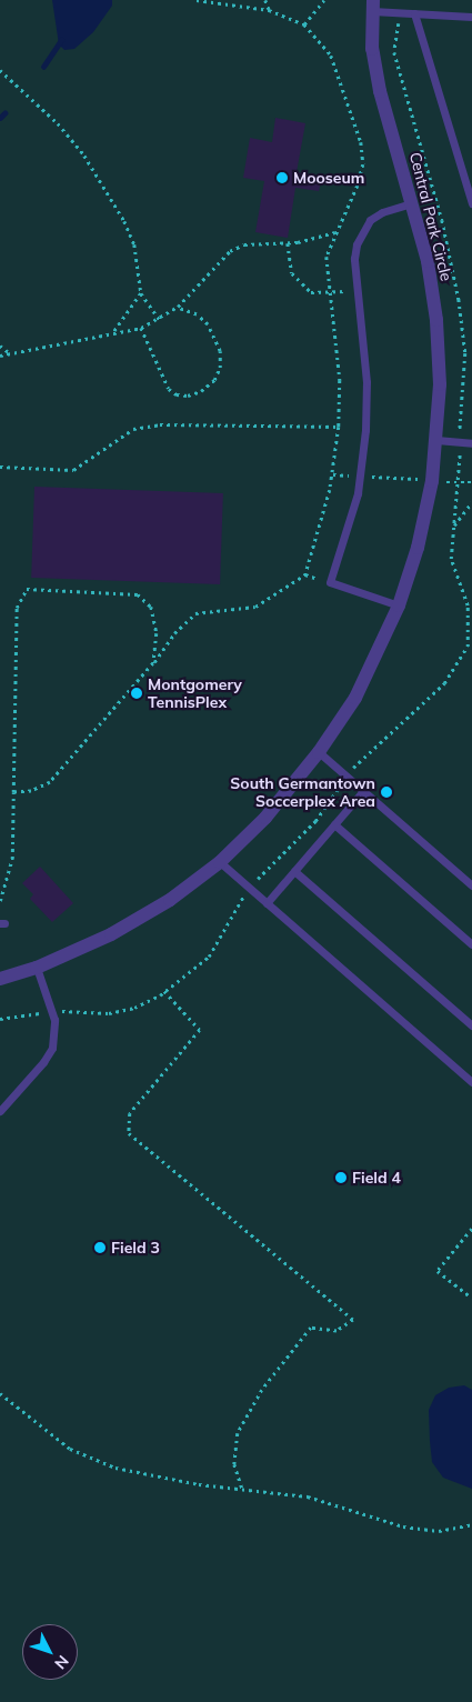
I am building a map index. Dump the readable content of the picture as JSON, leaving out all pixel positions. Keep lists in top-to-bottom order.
{
  "streets": {
    "street": ["Central Park Circle"]
  },
  "places": [
    "Mooseum",
    "Montgomery TennisPlex",
    "South Germantown Soccerplex Area",
    "Field 4",
    "Field 3"
  ],
  "north": "bottom right"
}
